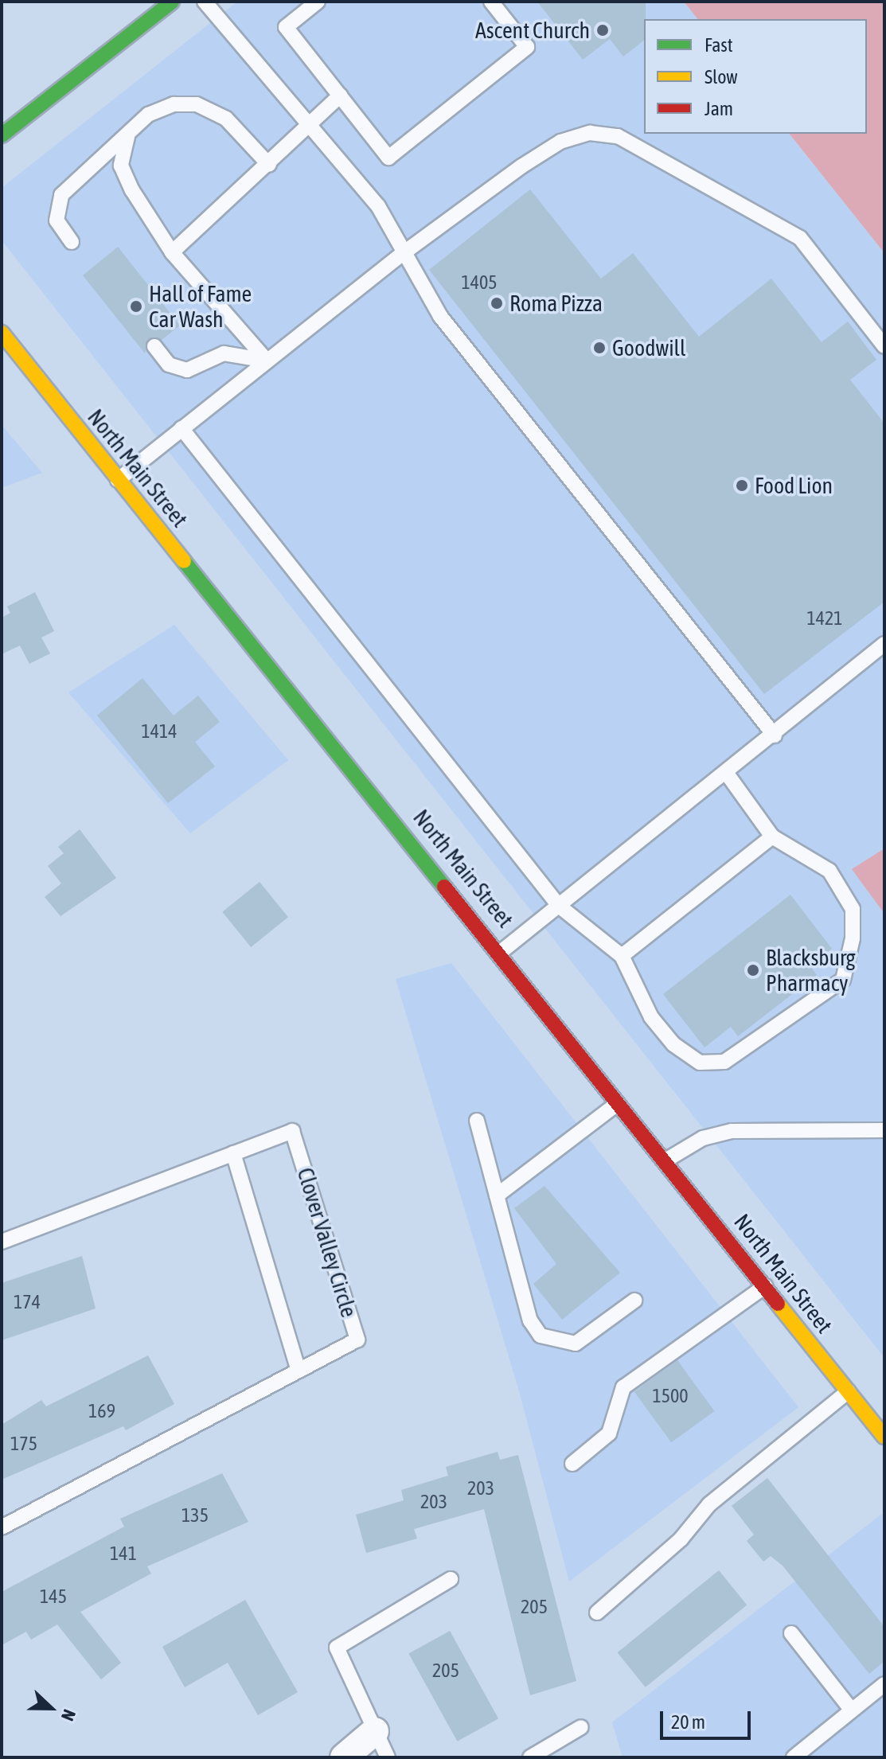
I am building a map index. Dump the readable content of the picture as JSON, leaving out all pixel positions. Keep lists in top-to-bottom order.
{
  "streets": {
    "main road": ["North Main Street"],
    "lane": ["Clover Valley Circle"]
  },
  "places": [
    "Ascent Church",
    "Roma Pizza",
    "Hall of Fame Car Wash",
    "Goodwill",
    "Food Lion",
    "Blacksburg Pharmacy"
  ],
  "house_numbers": [
    "1405",
    "1421",
    "1414",
    "174",
    "1500",
    "169",
    "175",
    "203",
    "203",
    "135",
    "141",
    "145",
    "205",
    "205"
  ],
  "legend": ["Fast", "Slow", "Jam"],
  "scale_bar": "20 m",
  "north": "right"
}
